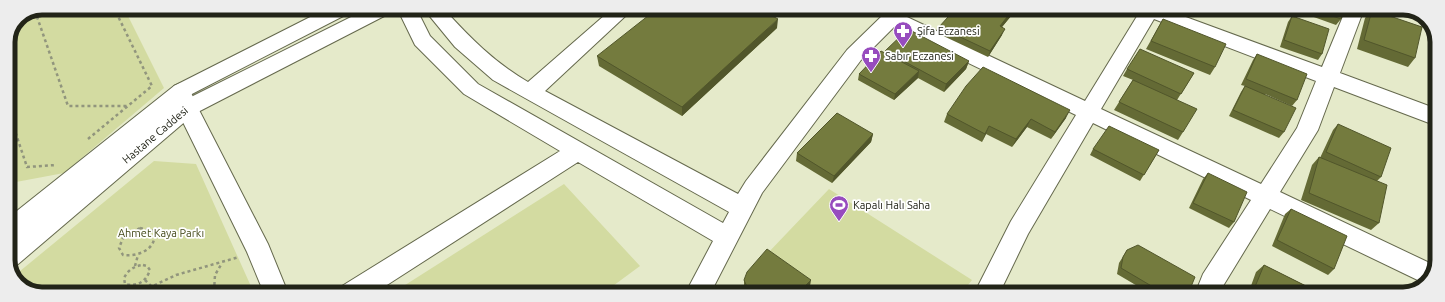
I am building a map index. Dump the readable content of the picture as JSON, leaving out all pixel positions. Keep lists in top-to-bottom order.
{
  "streets": {
    "street": ["Hastane Caddesi"]
  },
  "parks": ["Ahmet Kaya Parkı"],
  "places": {
    "pharmacy": ["Şifa Eczanesi", "Sabır Eczanesi"],
    "sports": ["Kapalı Halı Saha"]
  }
}
